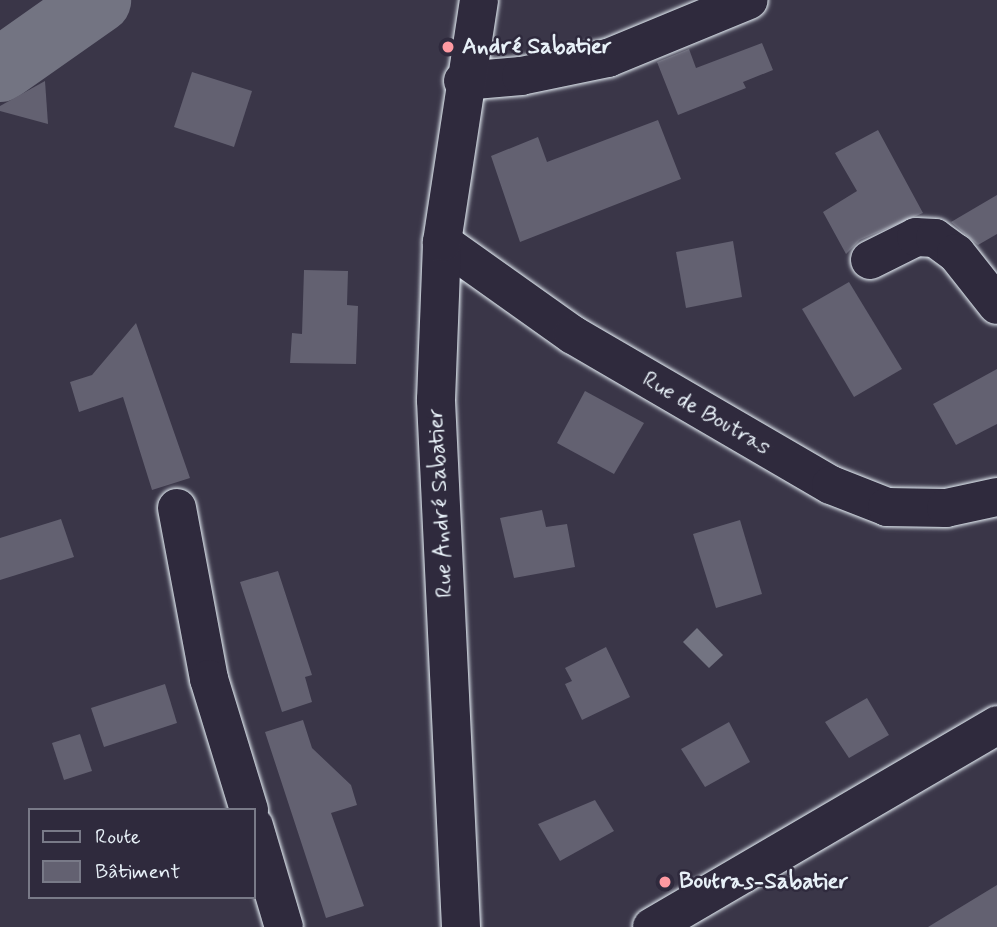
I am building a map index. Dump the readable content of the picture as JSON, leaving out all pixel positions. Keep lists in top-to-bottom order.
{
  "streets": {
    "street": ["Rue de Boutras", "Rue André Sabatier"]
  },
  "crossings": [
    ["Rue de Boutras", "Rue André Sabatier"]
  ],
  "places": ["André Sabatier", "Boutras-Sabatier"],
  "legend": ["Route", "Bâtiment"]
}
